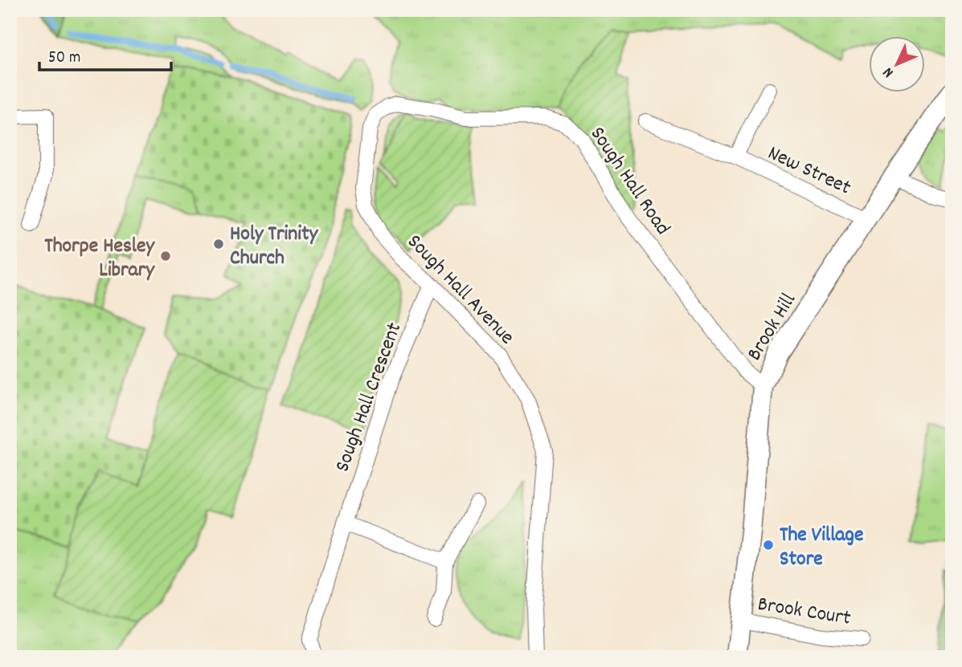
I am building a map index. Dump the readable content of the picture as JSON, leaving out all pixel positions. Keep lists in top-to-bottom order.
{
  "streets": {
    "main road": ["Brook Hill"],
    "street": [
      "New Street",
      "Sough Hall Road",
      "Sough Hall Avenue",
      "Sough Hall Crescent",
      "Brook Court"
    ]
  },
  "crossings": [
    ["New Street", "Brook Hill"],
    ["Sough Hall Road", "Sough Hall Avenue"],
    ["Sough Hall Road", "Brook Hill"],
    ["Sough Hall Avenue", "Sough Hall Crescent"],
    ["Brook Hill", "Brook Court"]
  ],
  "places": ["Holy Trinity Church", "Thorpe Hesley Library", "The Village Store"],
  "scale_bar": "50 m",
  "north": "bottom left"
}
